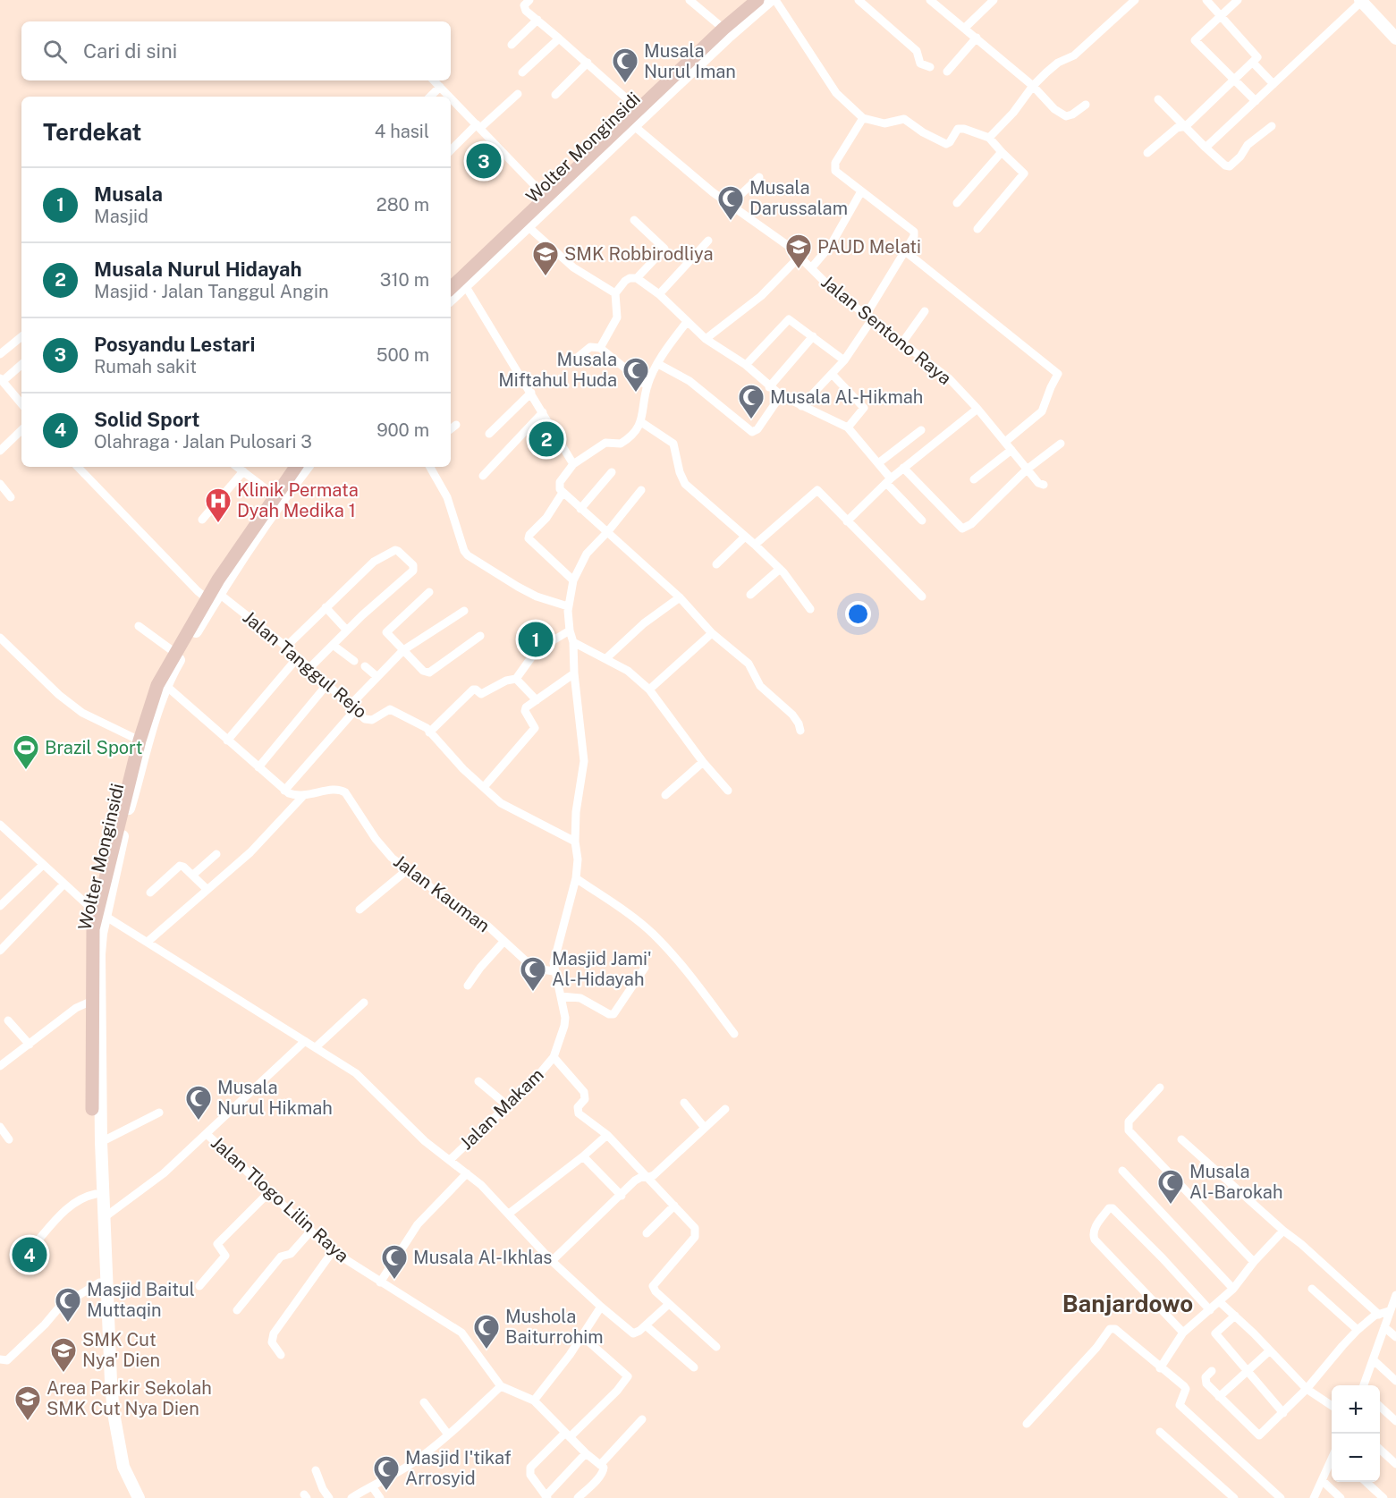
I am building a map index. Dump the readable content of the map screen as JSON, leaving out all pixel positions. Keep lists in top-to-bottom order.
{
  "streets": {
    "main road": ["Wolter Monginsidi"],
    "street": [
      "Jalan Sentono Raya",
      "Jalan Tanggul Rejo",
      "Jalan Kauman",
      "Jalan Makam",
      "Jalan Tlogo Lilin Raya"
    ]
  },
  "crossings": [
    ["Wolter Monginsidi", "Jalan Sentono Raya"],
    ["Wolter Monginsidi", "Jalan Tanggul Rejo"],
    ["Wolter Monginsidi", "Jalan Kauman"],
    ["Jalan Kauman", "Jalan Makam"]
  ],
  "districts": ["Banjardowo"],
  "places": {
    "mosque": [
      "Musala Nurul Iman",
      "Musala Darussalam",
      "Musala Miftahul Huda",
      "Musala Al-Hikmah",
      "Masjid Jami' Al-Hidayah",
      "Musala Nurul Hikmah",
      "Musala Al-Barokah",
      "Musala Al-Ikhlas",
      "Masjid Baitul Muttaqin",
      "Mushola Baiturrohim",
      "Masjid I'tikaf Arrosyid"
    ],
    "school or university": [
      "PAUD Melati",
      "SMK Robbirodliya",
      "SMK Cut Nya' Dien",
      "Area Parkir Sekolah SMK Cut Nya Dien"
    ],
    "hospital": ["Klinik Permata Dyah Medika 1"],
    "sports": ["Brazil Sport"]
  },
  "page": {
    "search": "Cari di sini",
    "heading": ["Terdekat", "4 hasil"],
    "pins": [
      "3",
      "2",
      "1",
      "4"
    ],
    "list": [
      {
        "mark": "1",
        "name": "Musala",
        "note": "Masjid",
        "value": "280 m"
      },
      {
        "mark": "2",
        "name": "Musala Nurul Hidayah",
        "note": "Masjid · Jalan Tanggul Angin",
        "value": "310 m"
      },
      {
        "mark": "3",
        "name": "Posyandu Lestari",
        "note": "Rumah sakit",
        "value": "500 m"
      },
      {
        "mark": "4",
        "name": "Solid Sport",
        "note": "Olahraga · Jalan Pulosari 3",
        "value": "900 m"
      }
    ],
    "map_buttons": ["+", "−"]
  }
}
